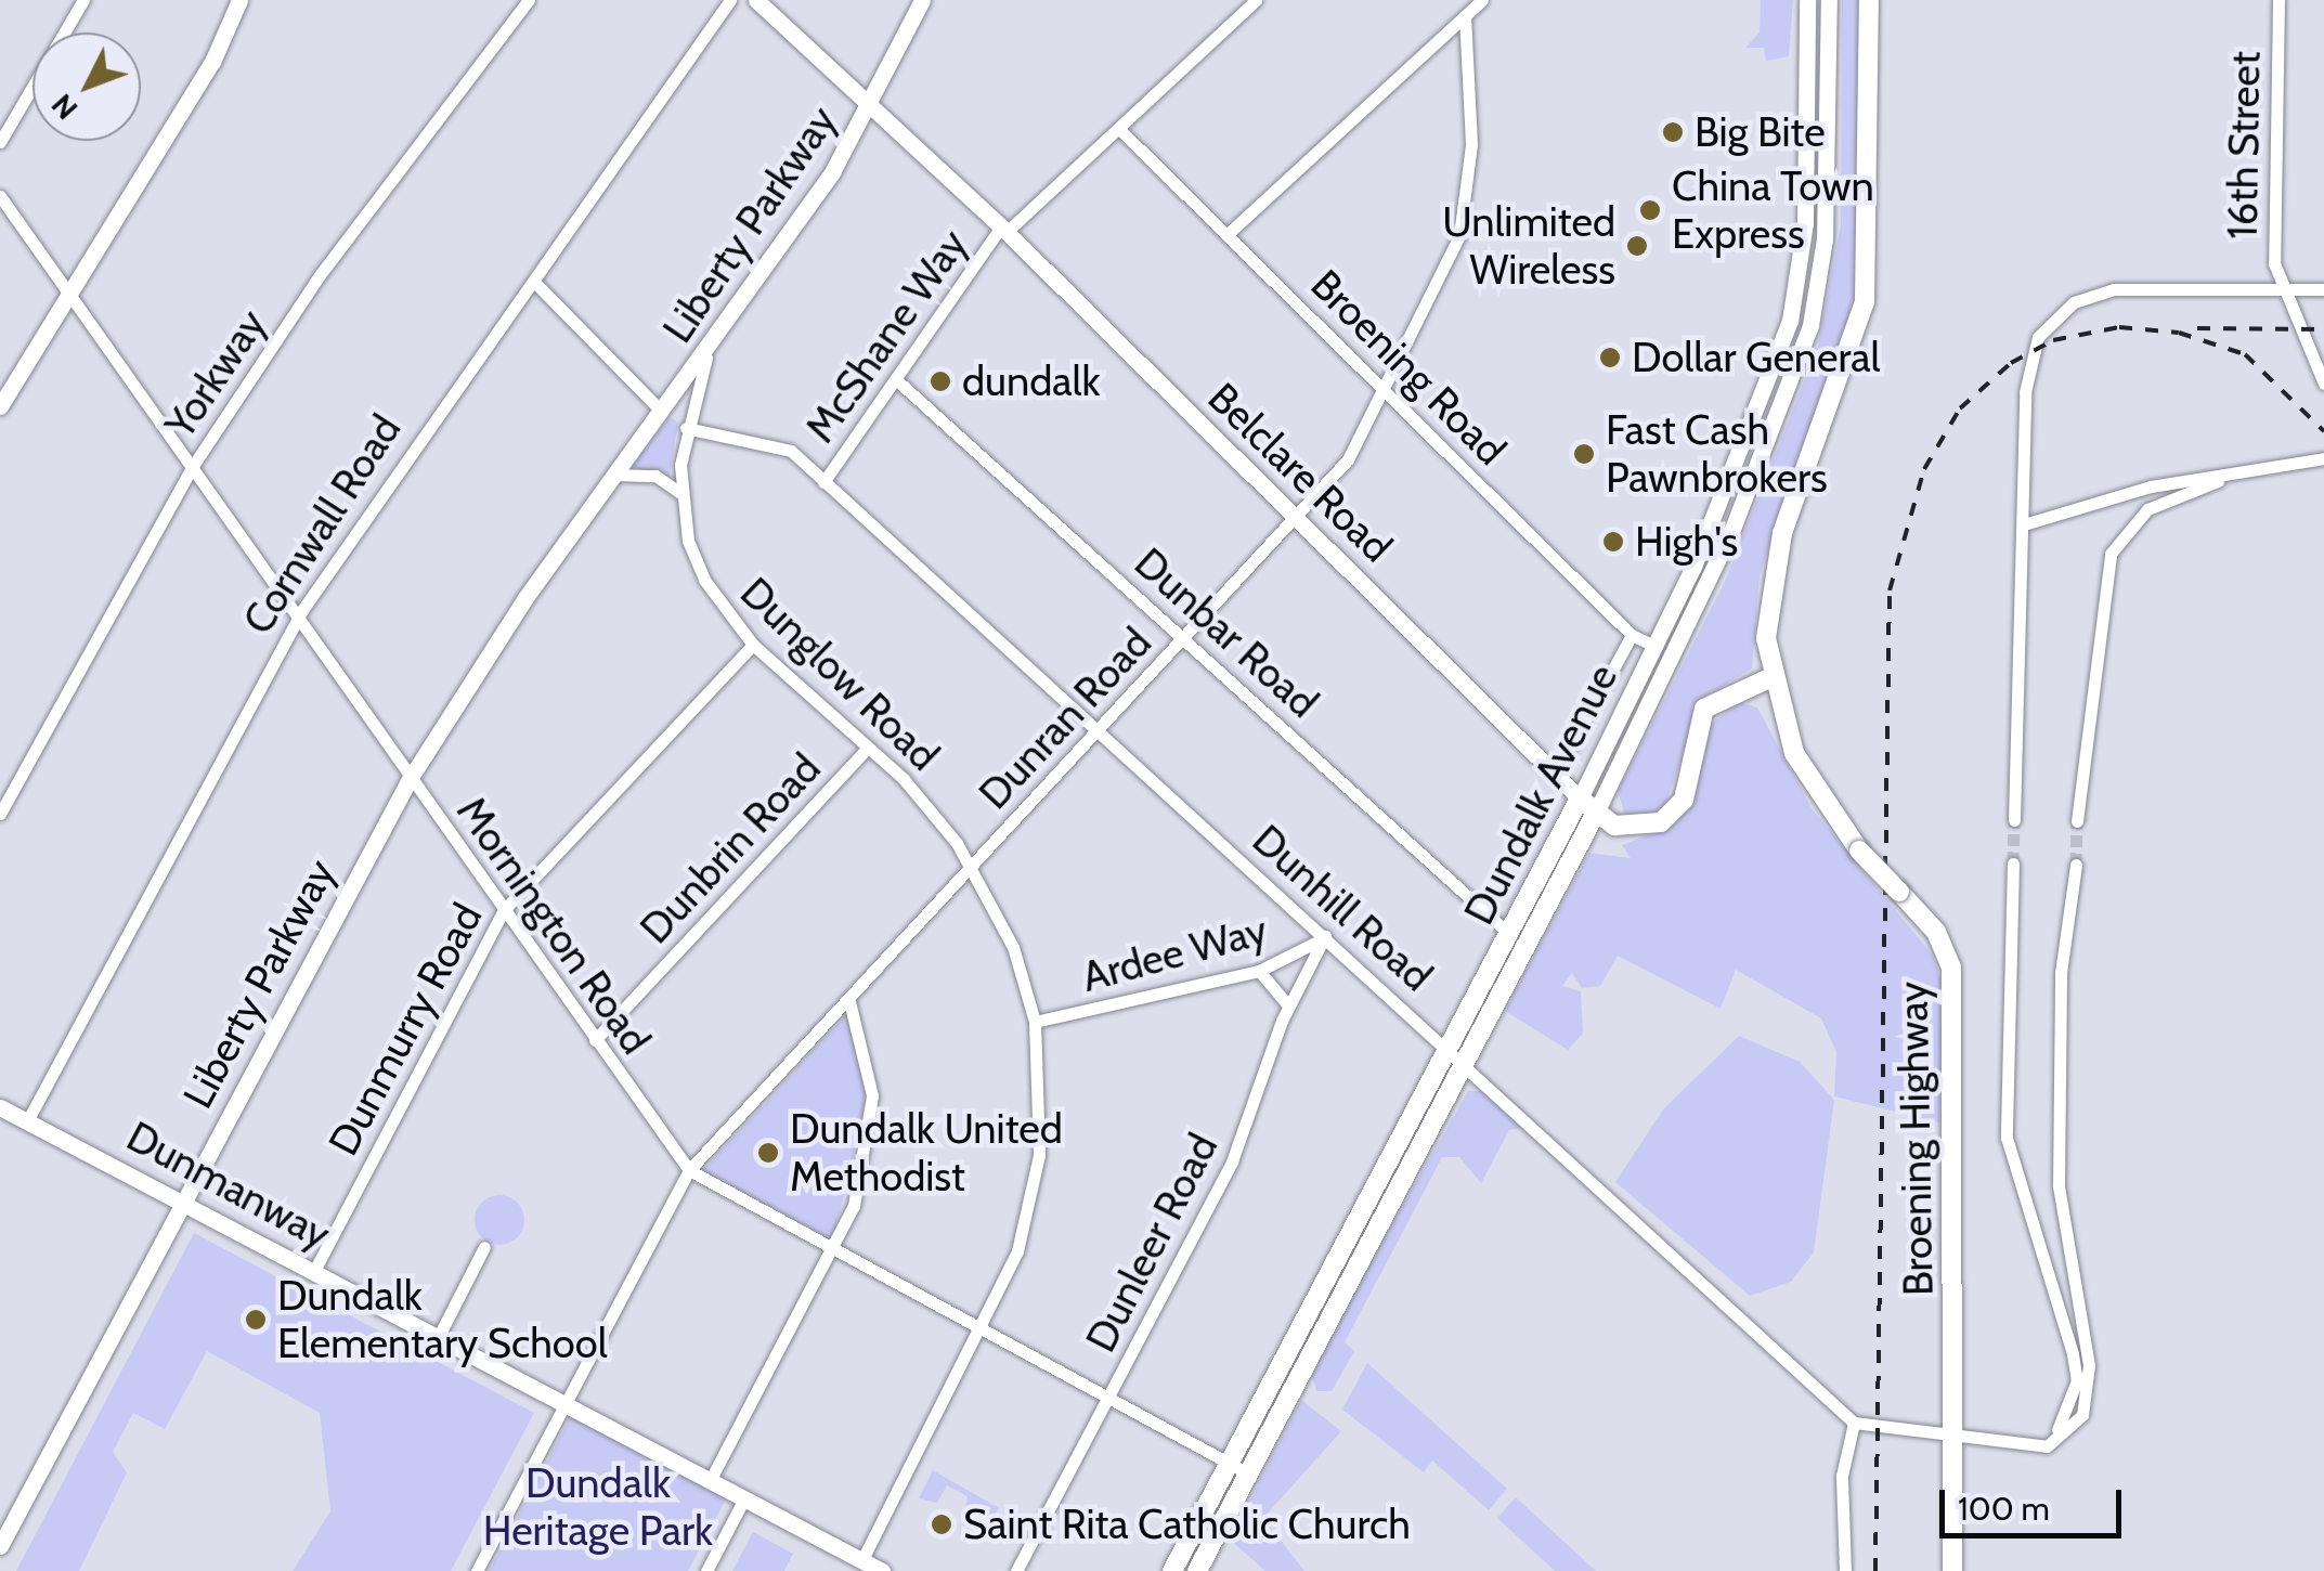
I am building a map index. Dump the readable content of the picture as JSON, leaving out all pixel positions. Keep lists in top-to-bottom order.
{
  "streets": {
    "main road": ["Belclare Road", "Dundalk Avenue", "Broening Highway"],
    "street": [
      "16th Street",
      "Liberty Parkway",
      "McShane Way",
      "Broening Road",
      "Yorkway",
      "Cornwall Road",
      "Dunbar Road",
      "Dunglow Road",
      "Dunran Road",
      "Dunbrin Road",
      "Dunhill Road",
      "Mornington Road",
      "Ardee Way",
      "Dunmurry Road",
      "Dunmanway",
      "Dunleer Road"
    ]
  },
  "crossings": [
    ["Liberty Parkway", "Belclare Road"],
    ["Liberty Parkway", "Dunglow Road"],
    ["Liberty Parkway", "Mornington Road"],
    ["Liberty Parkway", "Dunmanway"],
    ["McShane Way", "Broening Road"],
    ["McShane Way", "Belclare Road"],
    ["McShane Way", "Dunbar Road"],
    ["McShane Way", "Dunhill Road"],
    ["Broening Road", "Dunran Road"],
    ["Broening Road", "Dundalk Avenue"],
    ["Yorkway", "Mornington Road"],
    ["Belclare Road", "Dunran Road"],
    ["Belclare Road", "Dundalk Avenue"],
    ["Cornwall Road", "Mornington Road"],
    ["Cornwall Road", "Dunmanway"],
    ["Dunbar Road", "Dunran Road"],
    ["Dunbar Road", "Dundalk Avenue"],
    ["Dunglow Road", "Dunran Road"],
    ["Dunglow Road", "Dunbrin Road"],
    ["Dunglow Road", "Dunhill Road"],
    ["Dunglow Road", "Mornington Road"],
    ["Dunglow Road", "Ardee Way"],
    ["Dunglow Road", "Dunmurry Road"],
    ["Dunglow Road", "Dunmanway"],
    ["Dunran Road", "Dunhill Road"],
    ["Dunran Road", "Mornington Road"],
    ["Dunran Road", "Dunmanway"],
    ["Dundalk Avenue", "Dunhill Road"],
    ["Dundalk Avenue", "Mornington Road"],
    ["Dunbrin Road", "Mornington Road"],
    ["Dunhill Road", "Ardee Way"],
    ["Dunhill Road", "Dunleer Road"],
    ["Mornington Road", "Dunmurry Road"],
    ["Mornington Road", "Dunleer Road"],
    ["Ardee Way", "Dunleer Road"],
    ["Dunmurry Road", "Dunmanway"]
  ],
  "parks": ["Dundalk Heritage Park"],
  "places": [
    "Big Bite",
    "China Town Express",
    "Unlimited Wireless",
    "Dollar General",
    "dundalk",
    "Fast Cash Pawnbrokers",
    "High's",
    "Dundalk United Methodist",
    "Dundalk Elementary School",
    "Saint Rita Catholic Church"
  ],
  "scale_bar": "100 m",
  "north": "bottom left"
}
